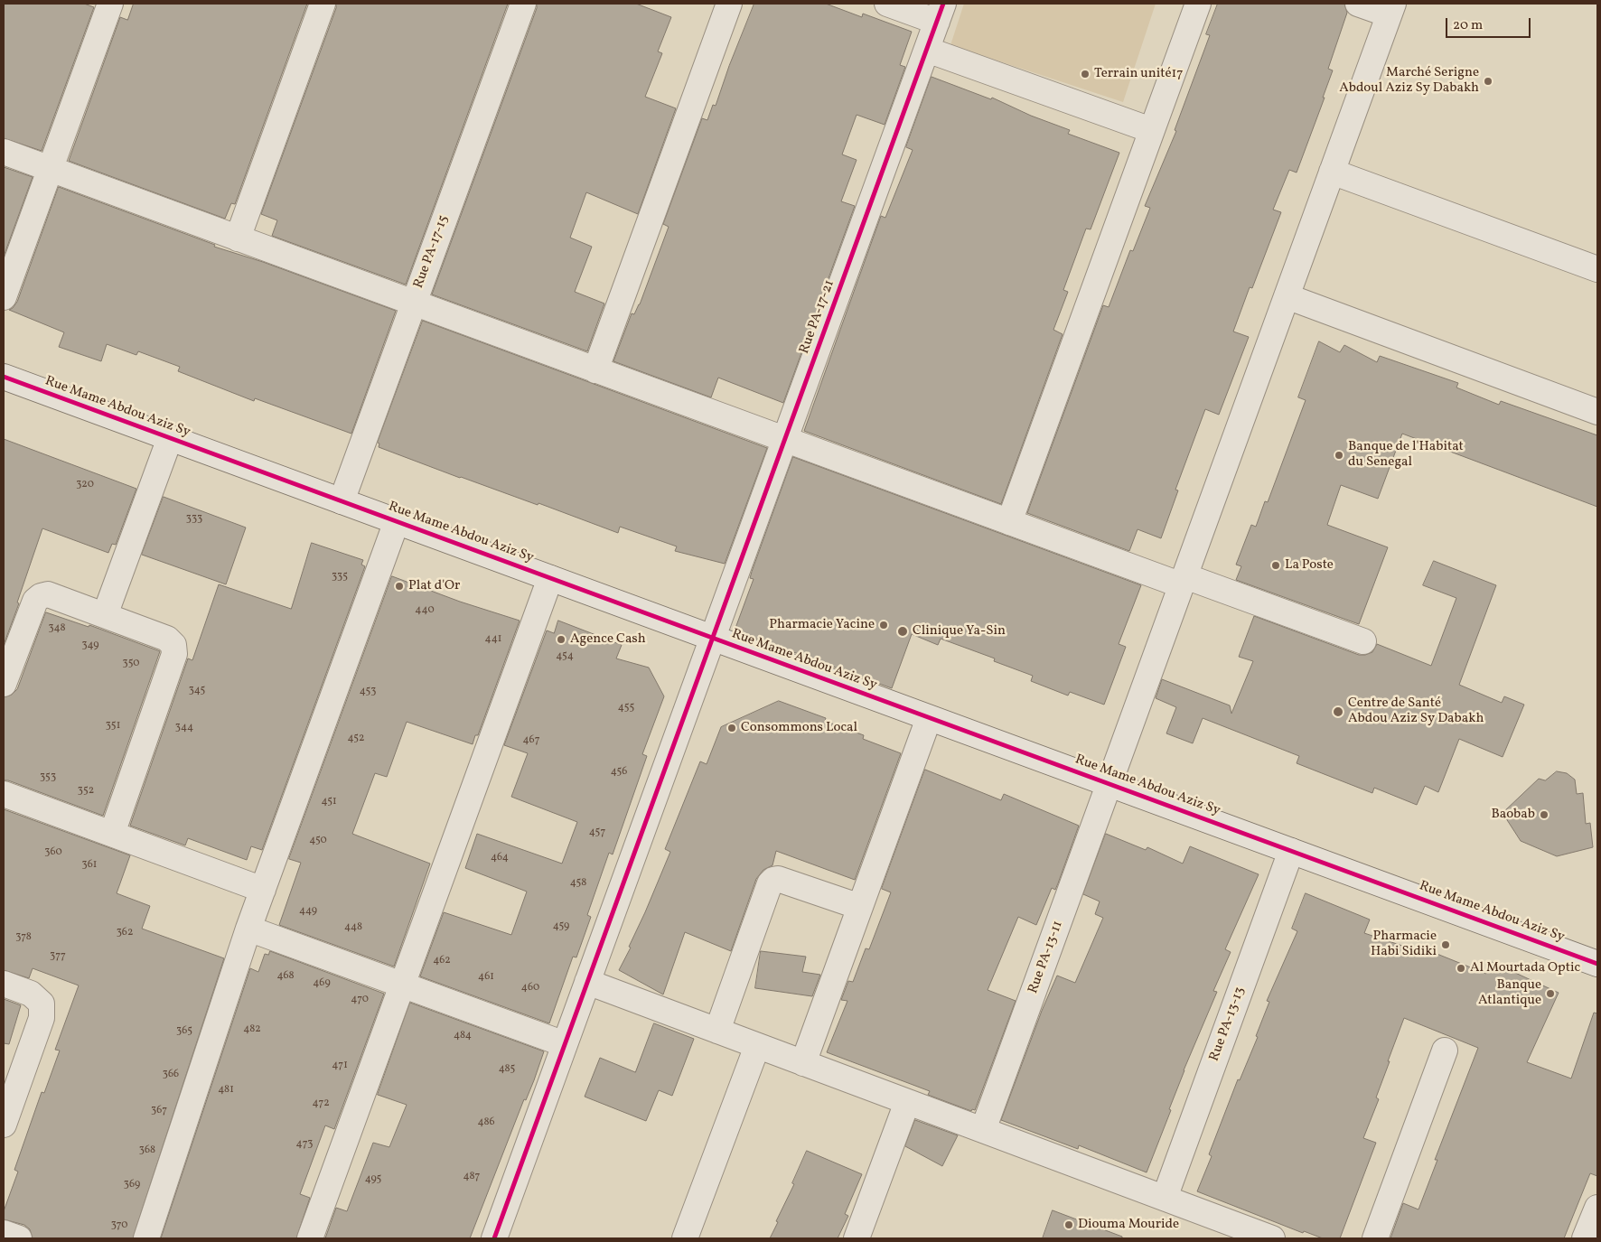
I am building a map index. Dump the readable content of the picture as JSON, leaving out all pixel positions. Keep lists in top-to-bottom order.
{
  "streets": {
    "street": [
      "Rue PA-17-15",
      "Rue PA-17-21",
      "Rue Mame Abdou Aziz Sy",
      "Rue PA-13-11",
      "Rue PA-13-13"
    ]
  },
  "crossings": [
    ["Rue PA-17-15", "Rue Mame Abdou Aziz Sy"],
    ["Rue PA-17-21", "Rue Mame Abdou Aziz Sy"],
    ["Rue Mame Abdou Aziz Sy", "Rue PA-13-11"],
    ["Rue Mame Abdou Aziz Sy", "Rue PA-13-13"]
  ],
  "places": [
    "Terrain unité17",
    "Marché Serigne Abdoul Aziz Sy Dabakh",
    "Banque de l'Habitat du Senegal",
    "La Poste",
    "Plat d'Or",
    "Pharmacie Yacine",
    "Clinique Ya-Sin",
    "Agence Cash",
    "Centre de Santé Abdou Aziz Sy Dabakh",
    "Consommons Local",
    "Baobab",
    "Pharmacie Habi Sidiki",
    "Al Mourtada Optic",
    "Banque Atlantique",
    "Diouma Mouride"
  ],
  "house_numbers": [
    "320",
    "333",
    "335",
    "440",
    "348",
    "441",
    "349",
    "454",
    "350",
    "345",
    "453",
    "455",
    "351",
    "344",
    "452",
    "467",
    "456",
    "353",
    "352",
    "451",
    "457",
    "450",
    "360",
    "464",
    "361",
    "458",
    "449",
    "459",
    "448",
    "362",
    "378",
    "377",
    "462",
    "468",
    "461",
    "469",
    "460",
    "470",
    "482",
    "365",
    "484",
    "471",
    "485",
    "366",
    "481",
    "472",
    "367",
    "486",
    "473",
    "368",
    "487",
    "495",
    "369",
    "370"
  ],
  "scale_bar": "20 m"
}
